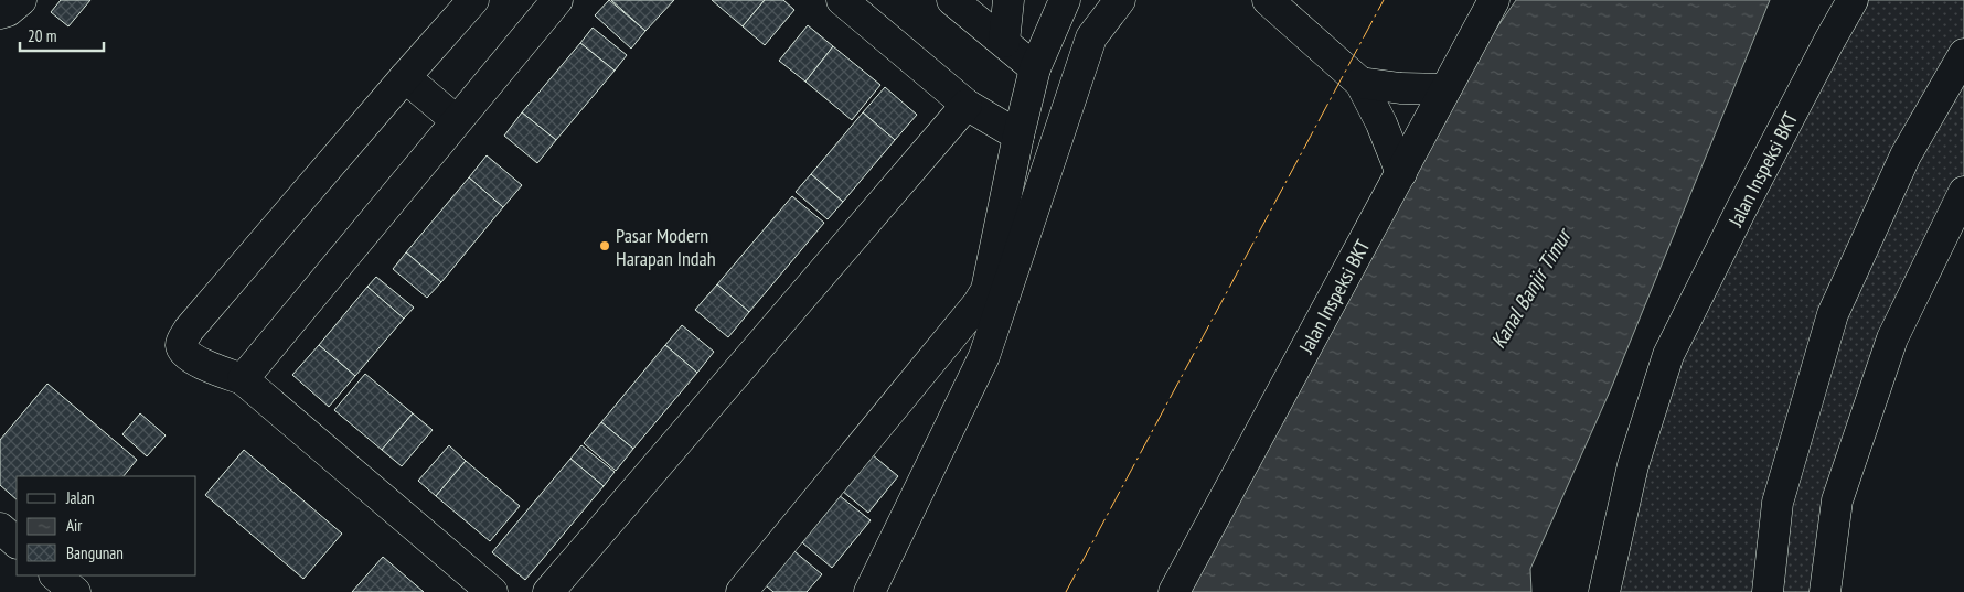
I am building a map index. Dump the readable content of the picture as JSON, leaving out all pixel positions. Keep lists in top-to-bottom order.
{
  "streets": {
    "street": ["Jalan Inspeksi BKT"]
  },
  "water": ["Kanal Banjir Timur"],
  "places": ["Pasar Modern Harapan Indah"],
  "legend": ["Jalan", "Air", "Bangunan"],
  "scale_bar": "20 m"
}
